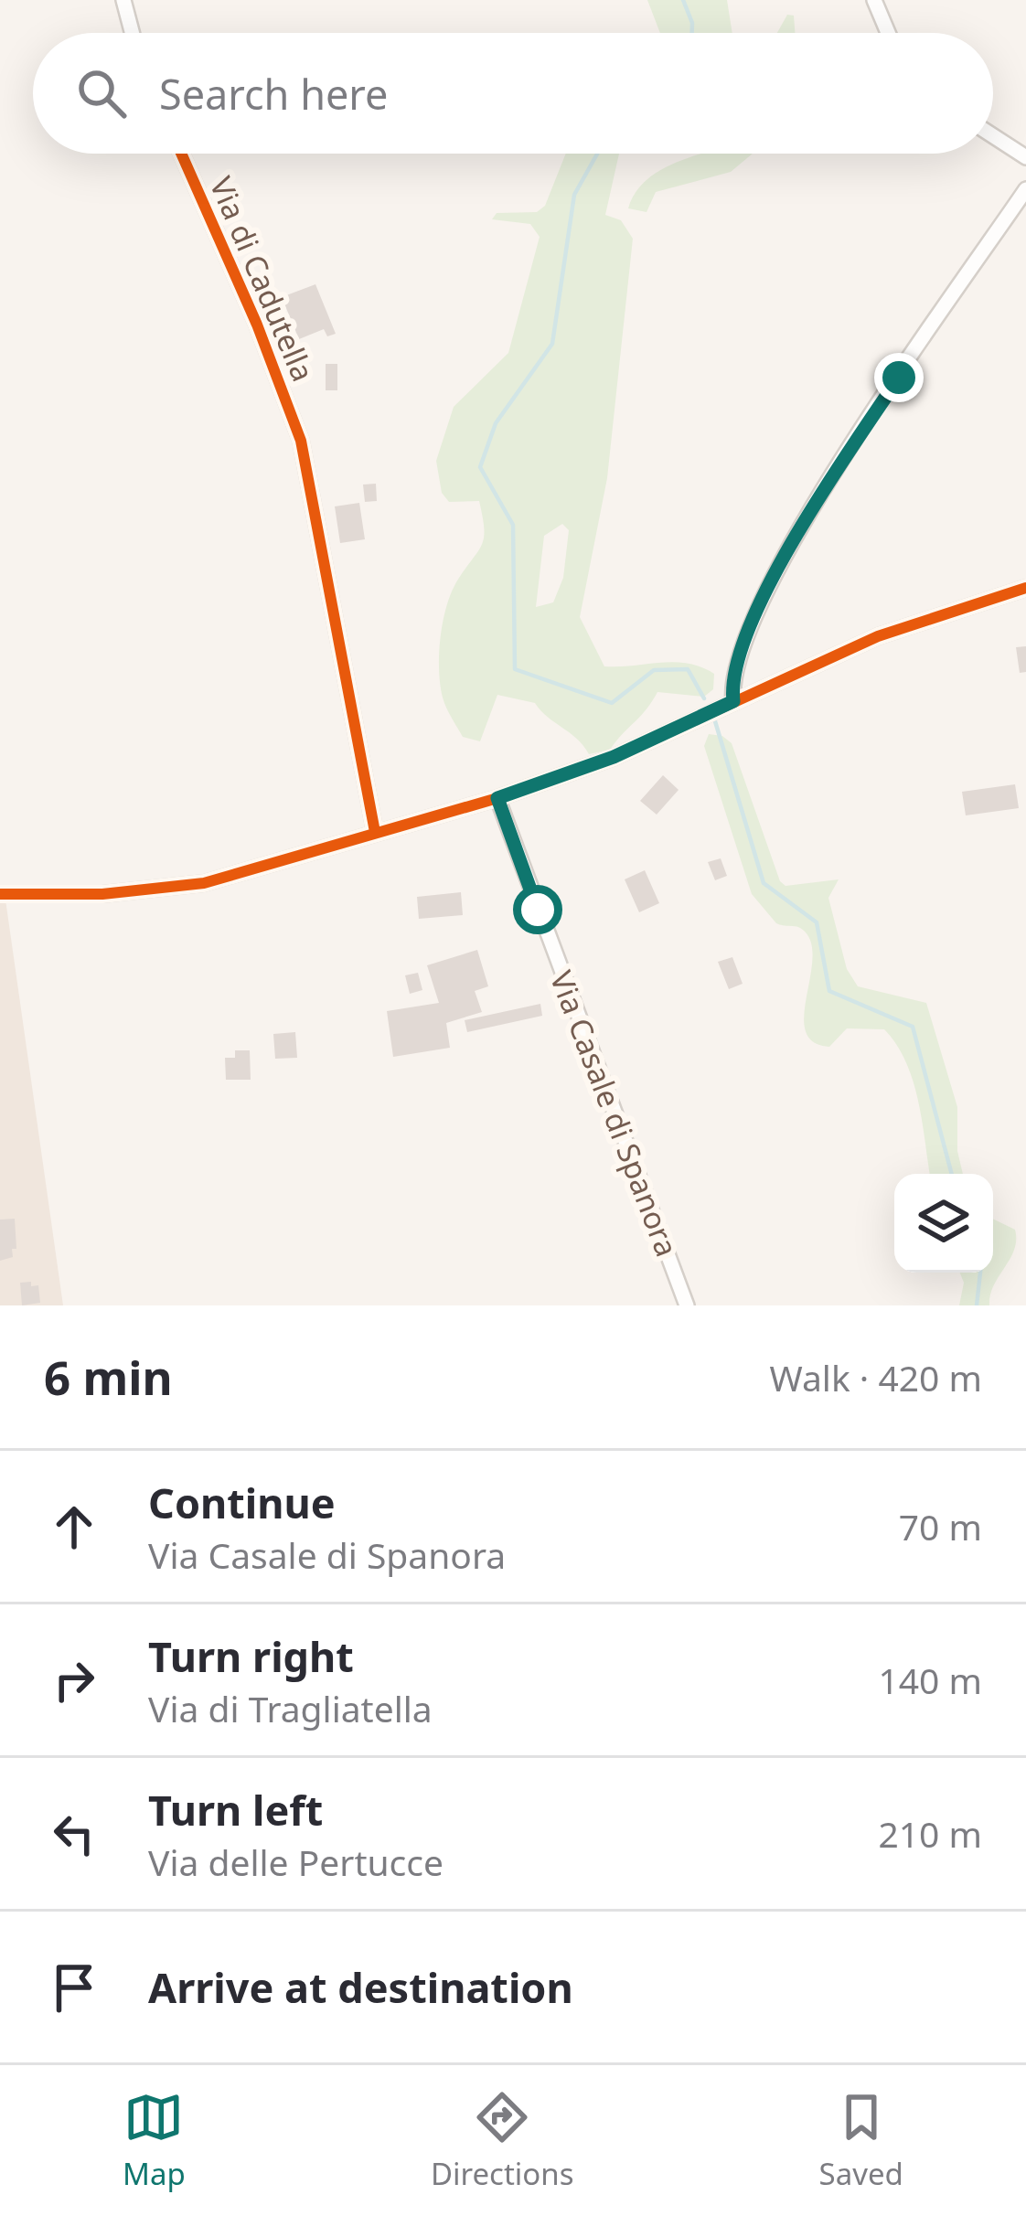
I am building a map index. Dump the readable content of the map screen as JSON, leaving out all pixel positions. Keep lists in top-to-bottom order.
{
  "streets": {
    "street": ["Via di Cadutella", "Via Casale di Spanora"]
  },
  "page": {
    "search": "Search here",
    "heading": ["6 min", "Walk · 420 m"],
    "list": [
      ["Continue", "Via Casale di Spanora", "70 m"],
      ["Turn right", "Via di Tragliatella", "140 m"],
      ["Turn left", "Via delle Pertucce", "210 m"],
      "Arrive at destination"
    ],
    "nav": ["Map", "Directions", "Saved"]
  }
}
